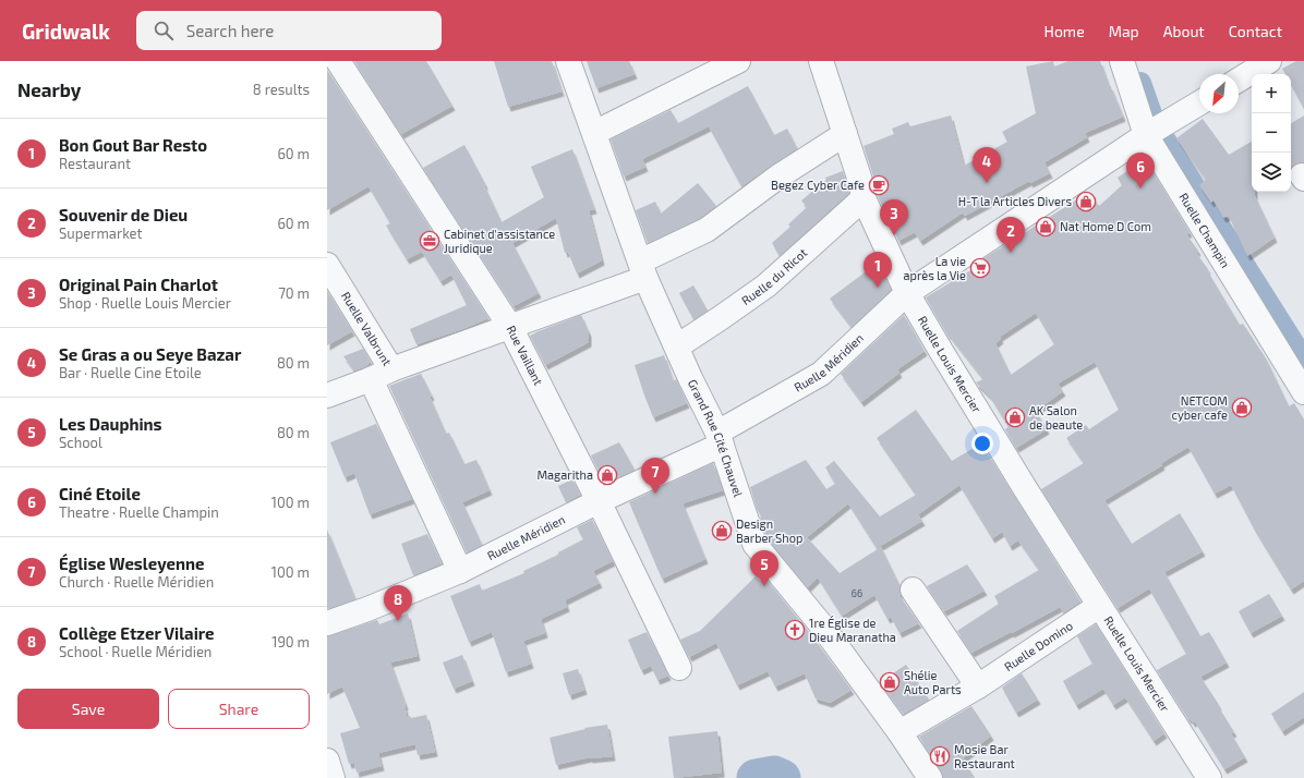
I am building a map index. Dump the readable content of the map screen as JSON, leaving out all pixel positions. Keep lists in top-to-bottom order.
{
  "streets": {
    "street": [
      "Ruelle Champin",
      "Ruelle du Ricot",
      "Ruelle Valbrunt",
      "Rue Vaillant",
      "Ruelle Méridien",
      "Ruelle Louis Mercier",
      "Grand Rue Cité Chauvel",
      "Ruelle Domino"
    ]
  },
  "crossings": [
    ["Ruelle Champin", "Ruelle Méridien"],
    ["Ruelle du Ricot", "Ruelle Louis Mercier"],
    ["Ruelle du Ricot", "Grand Rue Cité Chauvel"],
    ["Rue Vaillant", "Ruelle Méridien"],
    ["Ruelle Méridien", "Ruelle Louis Mercier"],
    ["Ruelle Méridien", "Grand Rue Cité Chauvel"],
    ["Ruelle Louis Mercier", "Ruelle Domino"],
    ["Grand Rue Cité Chauvel", "Ruelle Domino"]
  ],
  "places": {
    "cafe": ["Begez Cyber Cafe"],
    "shop": [
      "H-T la Articles Divers",
      "Nat Home D Com",
      "NETCOM cyber cafe",
      "AK Salon de beaute",
      "Magaritha",
      "Design Barber Shop",
      "Shélie Auto Parts"
    ],
    "office": ["Cabinet d'assistance Juridique"],
    "supermarket": ["La vie après la Vie"],
    "church": ["1re Église de Dieu Maranatha"],
    "restaurant": ["Mosie Bar Restaurant"]
  },
  "house_numbers": ["66"],
  "north": "bottom left",
  "page": {
    "header": "Gridwalk",
    "search": "Search here",
    "nav": [
      "Home",
      "Map",
      "About",
      "Contact"
    ],
    "heading": ["Nearby", "8 results"],
    "map_buttons": ["+", "−"],
    "list": [
      {
        "mark": "1",
        "name": "Bon Gout Bar Resto",
        "note": "Restaurant",
        "value": "60 m"
      },
      {
        "mark": "2",
        "name": "Souvenir de Dieu",
        "note": "Supermarket",
        "value": "60 m"
      },
      {
        "mark": "3",
        "name": "Original Pain Charlot",
        "note": "Shop · Ruelle Louis Mercier",
        "value": "70 m"
      },
      {
        "mark": "4",
        "name": "Se Gras a ou Seye Bazar",
        "note": "Bar · Ruelle Cine Etoile",
        "value": "80 m"
      },
      {
        "mark": "5",
        "name": "Les Dauphins",
        "note": "School",
        "value": "80 m"
      },
      {
        "mark": "6",
        "name": "Ciné Etoile",
        "note": "Theatre · Ruelle Champin",
        "value": "100 m"
      },
      {
        "mark": "7",
        "name": "Église Wesleyenne",
        "note": "Church · Ruelle Méridien",
        "value": "100 m"
      },
      {
        "mark": "8",
        "name": "Collège Etzer Vilaire",
        "note": "School · Ruelle Méridien",
        "value": "190 m"
      }
    ],
    "pins": [
      "4",
      "6",
      "3",
      "2",
      "1",
      "7",
      "5",
      "8"
    ],
    "buttons": ["Save", "Share"]
  }
}
